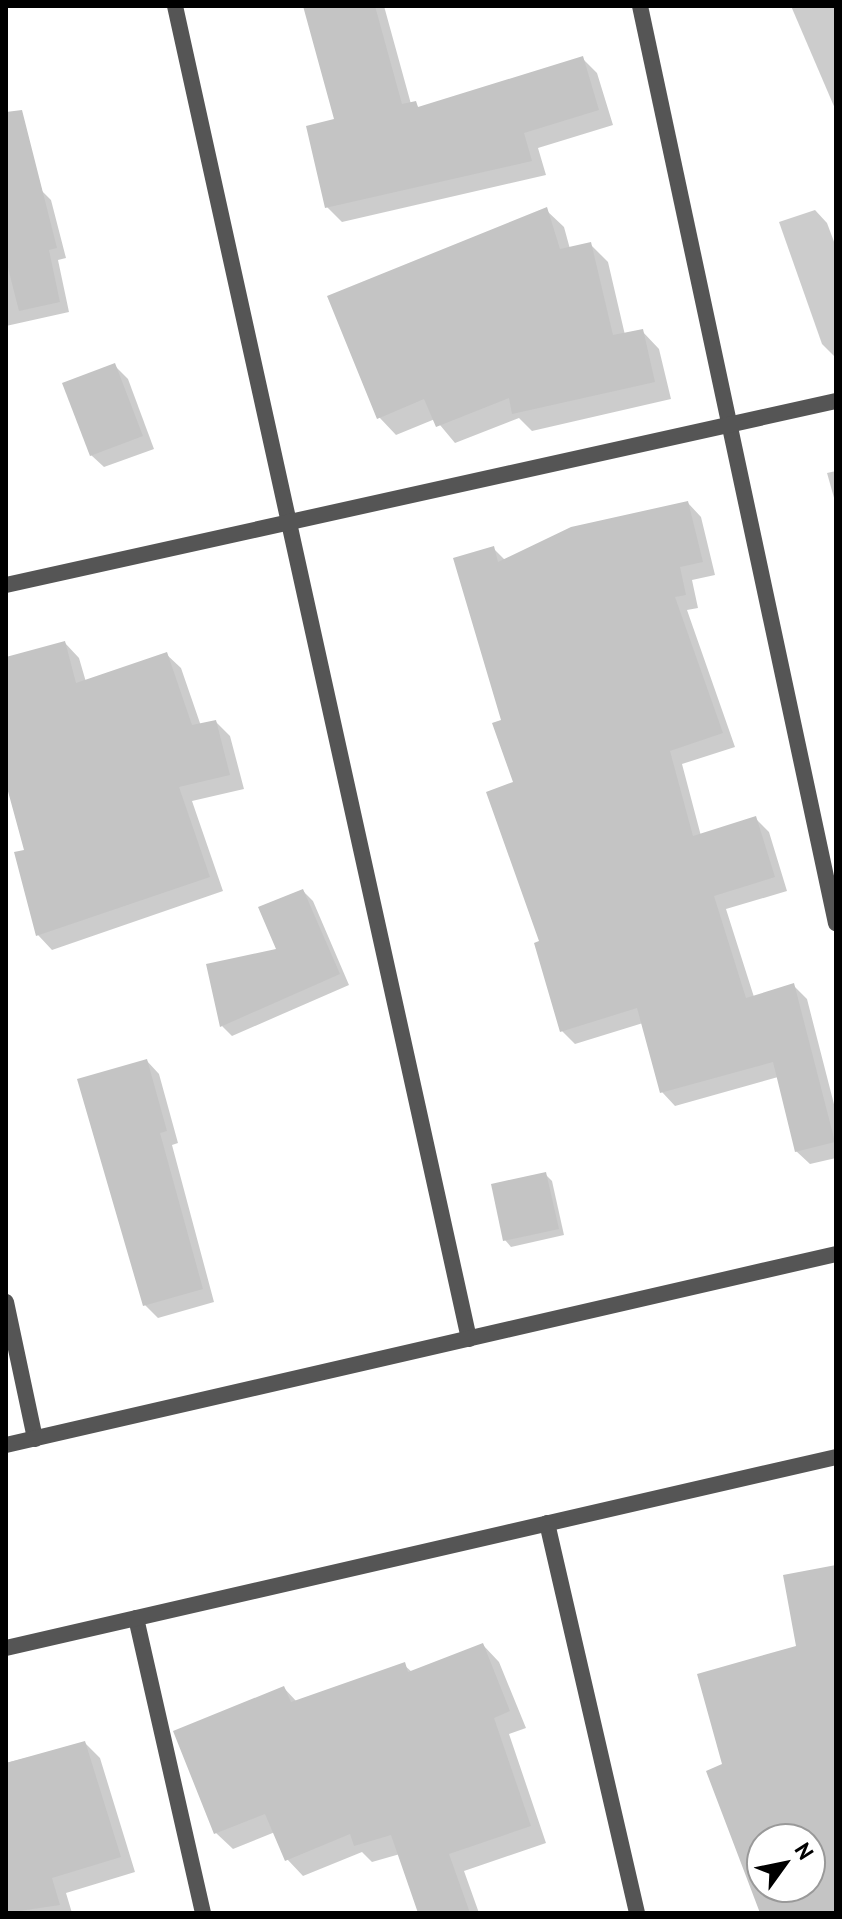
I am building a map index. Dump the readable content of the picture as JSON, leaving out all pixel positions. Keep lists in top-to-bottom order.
{
  "north": "top right"
}
